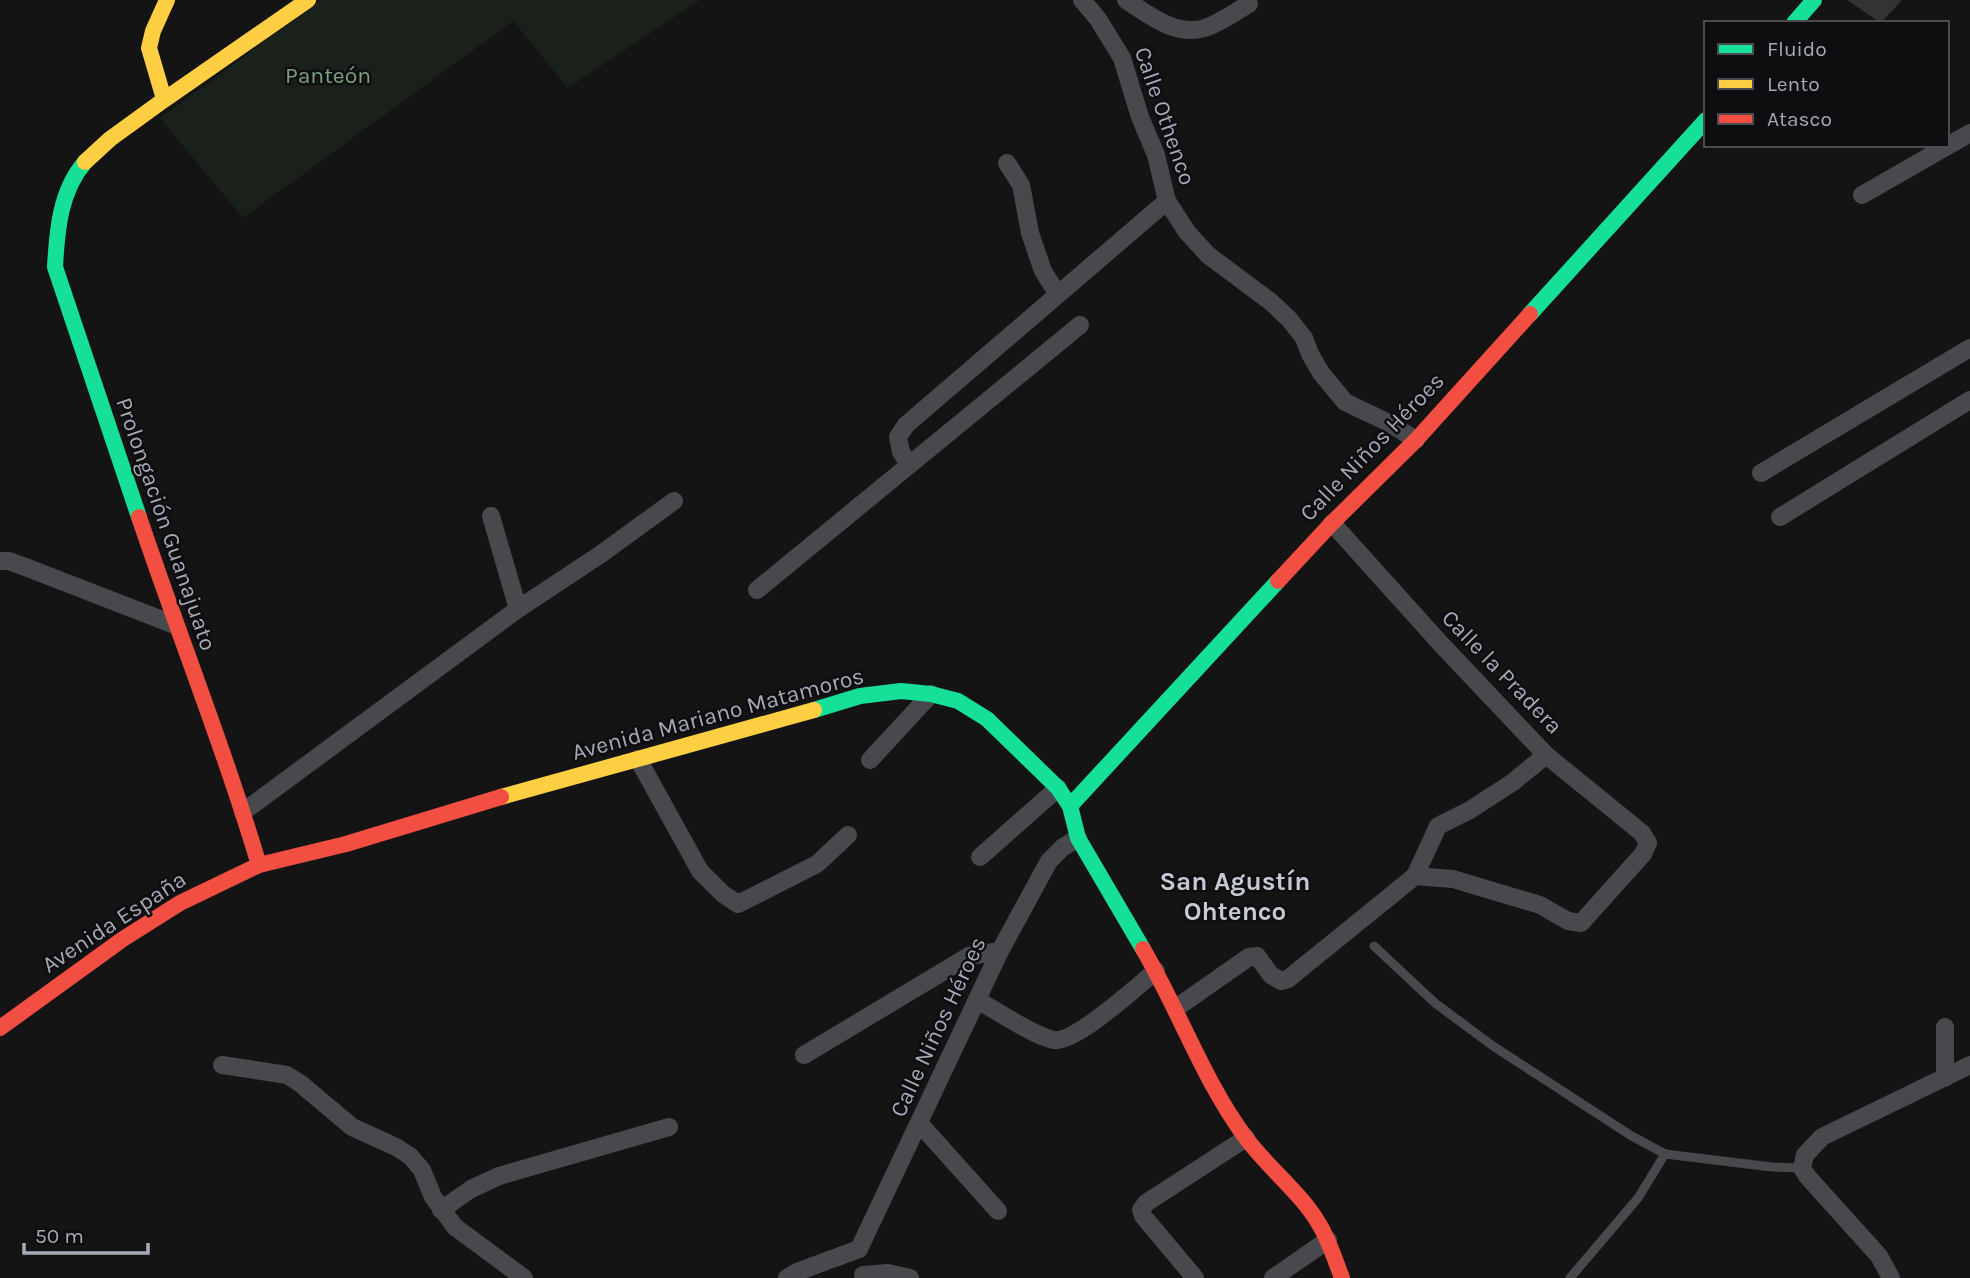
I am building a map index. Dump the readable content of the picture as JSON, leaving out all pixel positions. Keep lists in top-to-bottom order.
{
  "streets": {
    "street": [
      "Calle Othenco",
      "Calle Niños Héroes",
      "Prolongación Guanajuato",
      "Calle la Pradera",
      "Avenida Mariano Matamoros",
      "Avenida España"
    ]
  },
  "crossings": [
    ["Calle Othenco", "Calle Niños Héroes"],
    ["Calle Niños Héroes", "Calle la Pradera"],
    ["Calle Niños Héroes", "Avenida Mariano Matamoros"],
    ["Prolongación Guanajuato", "Avenida Mariano Matamoros"],
    ["Prolongación Guanajuato", "Avenida España"],
    ["Avenida Mariano Matamoros", "Avenida España"]
  ],
  "districts": ["San Agustín Ohtenco"],
  "parks": ["Panteón"],
  "legend": ["Fluido", "Lento", "Atasco"],
  "scale_bar": "50 m"
}
